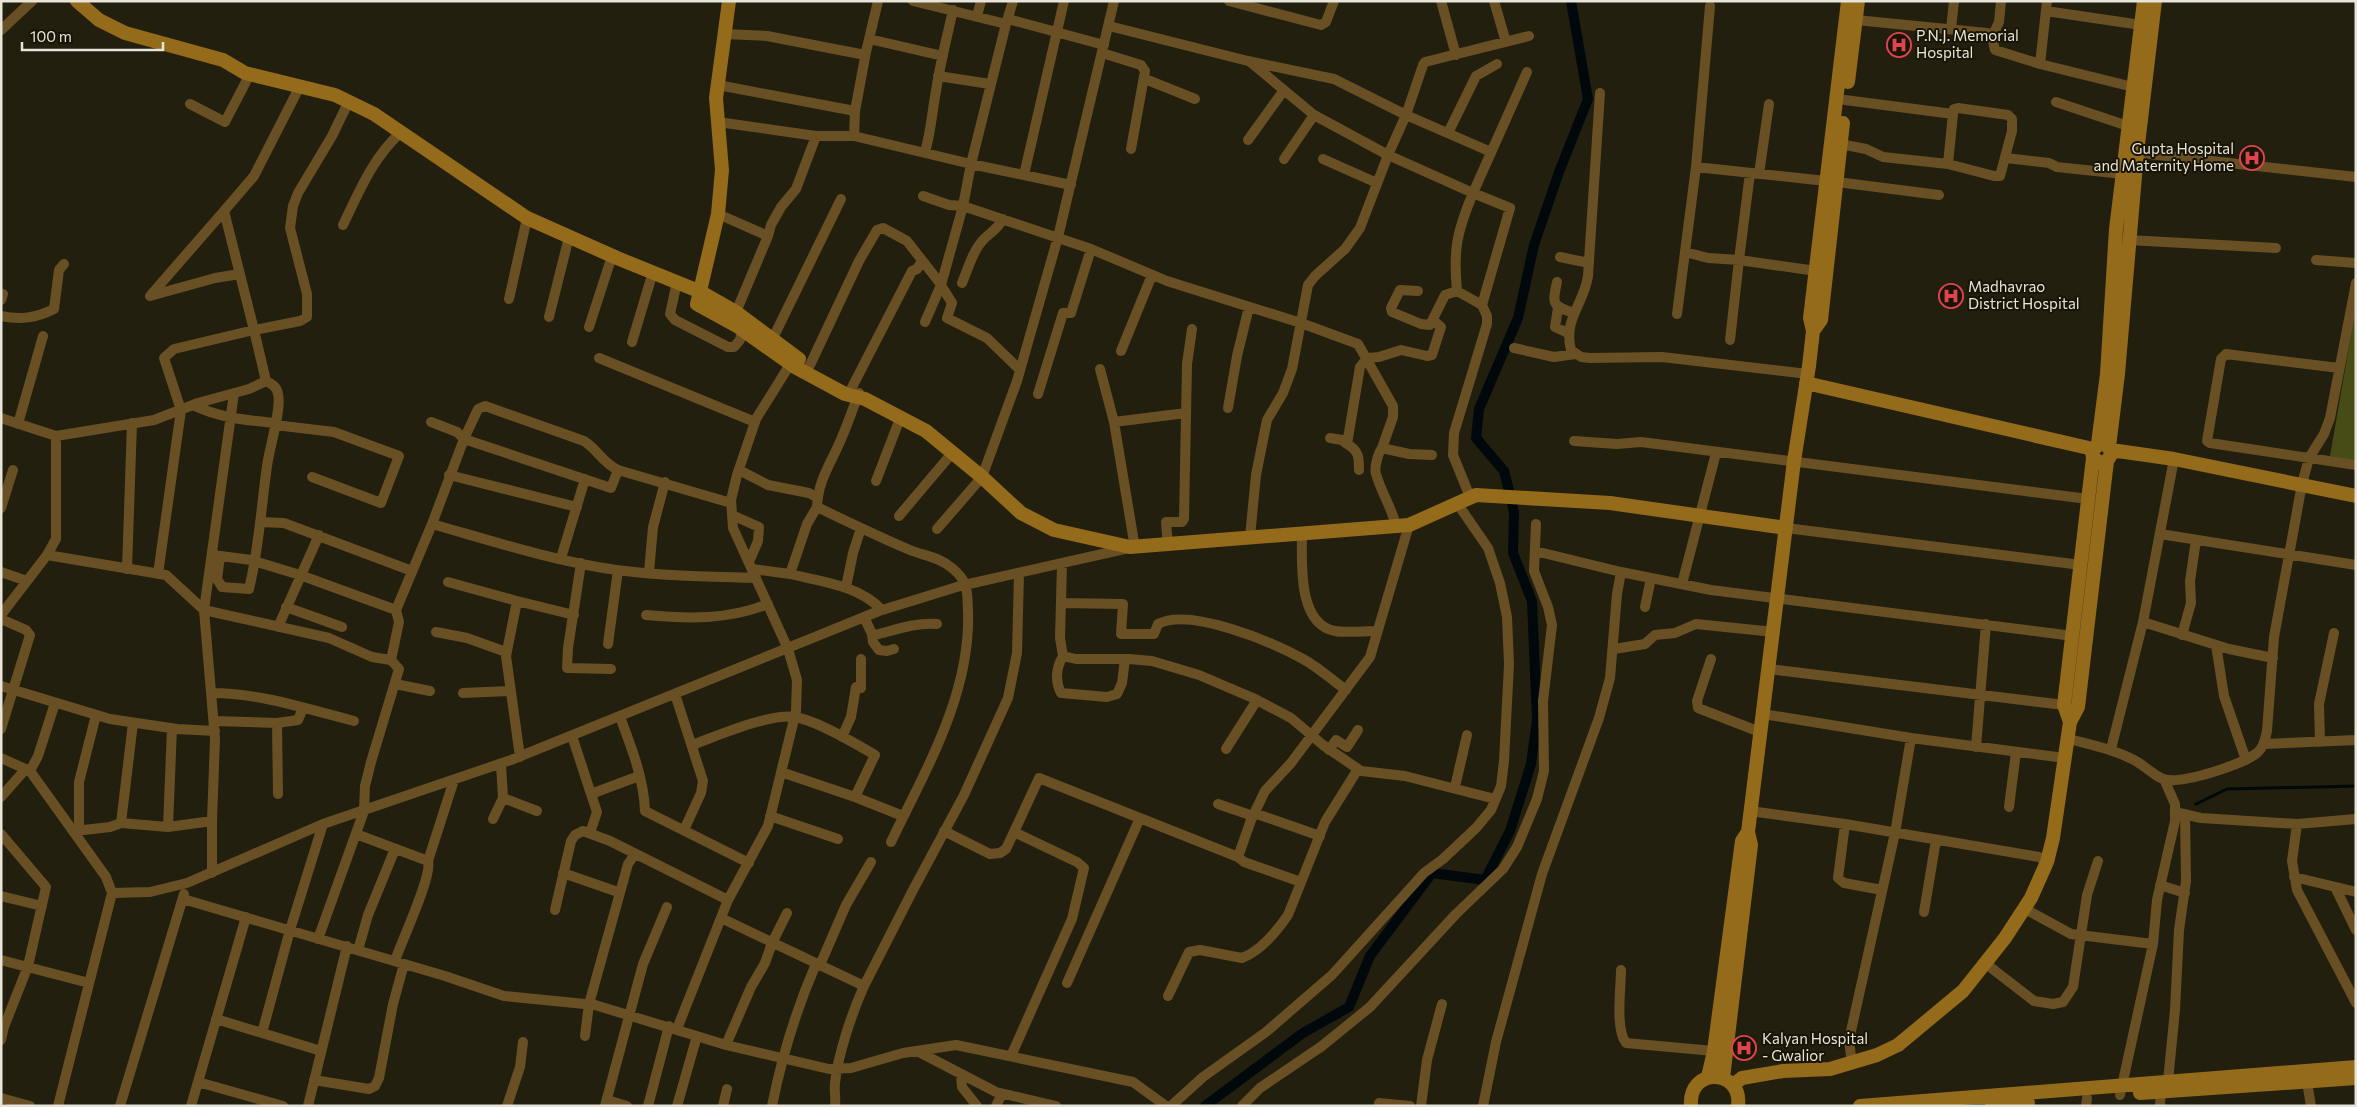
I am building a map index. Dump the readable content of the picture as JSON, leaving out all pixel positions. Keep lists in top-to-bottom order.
{
  "places": {
    "hospital": [
      "P.N.J. Memorial Hospital",
      "Gupta Hospital and Maternity Home",
      "Madhavrao District Hospital",
      "Kalyan Hospital - Gwalior"
    ]
  },
  "scale_bar": "100 m"
}
